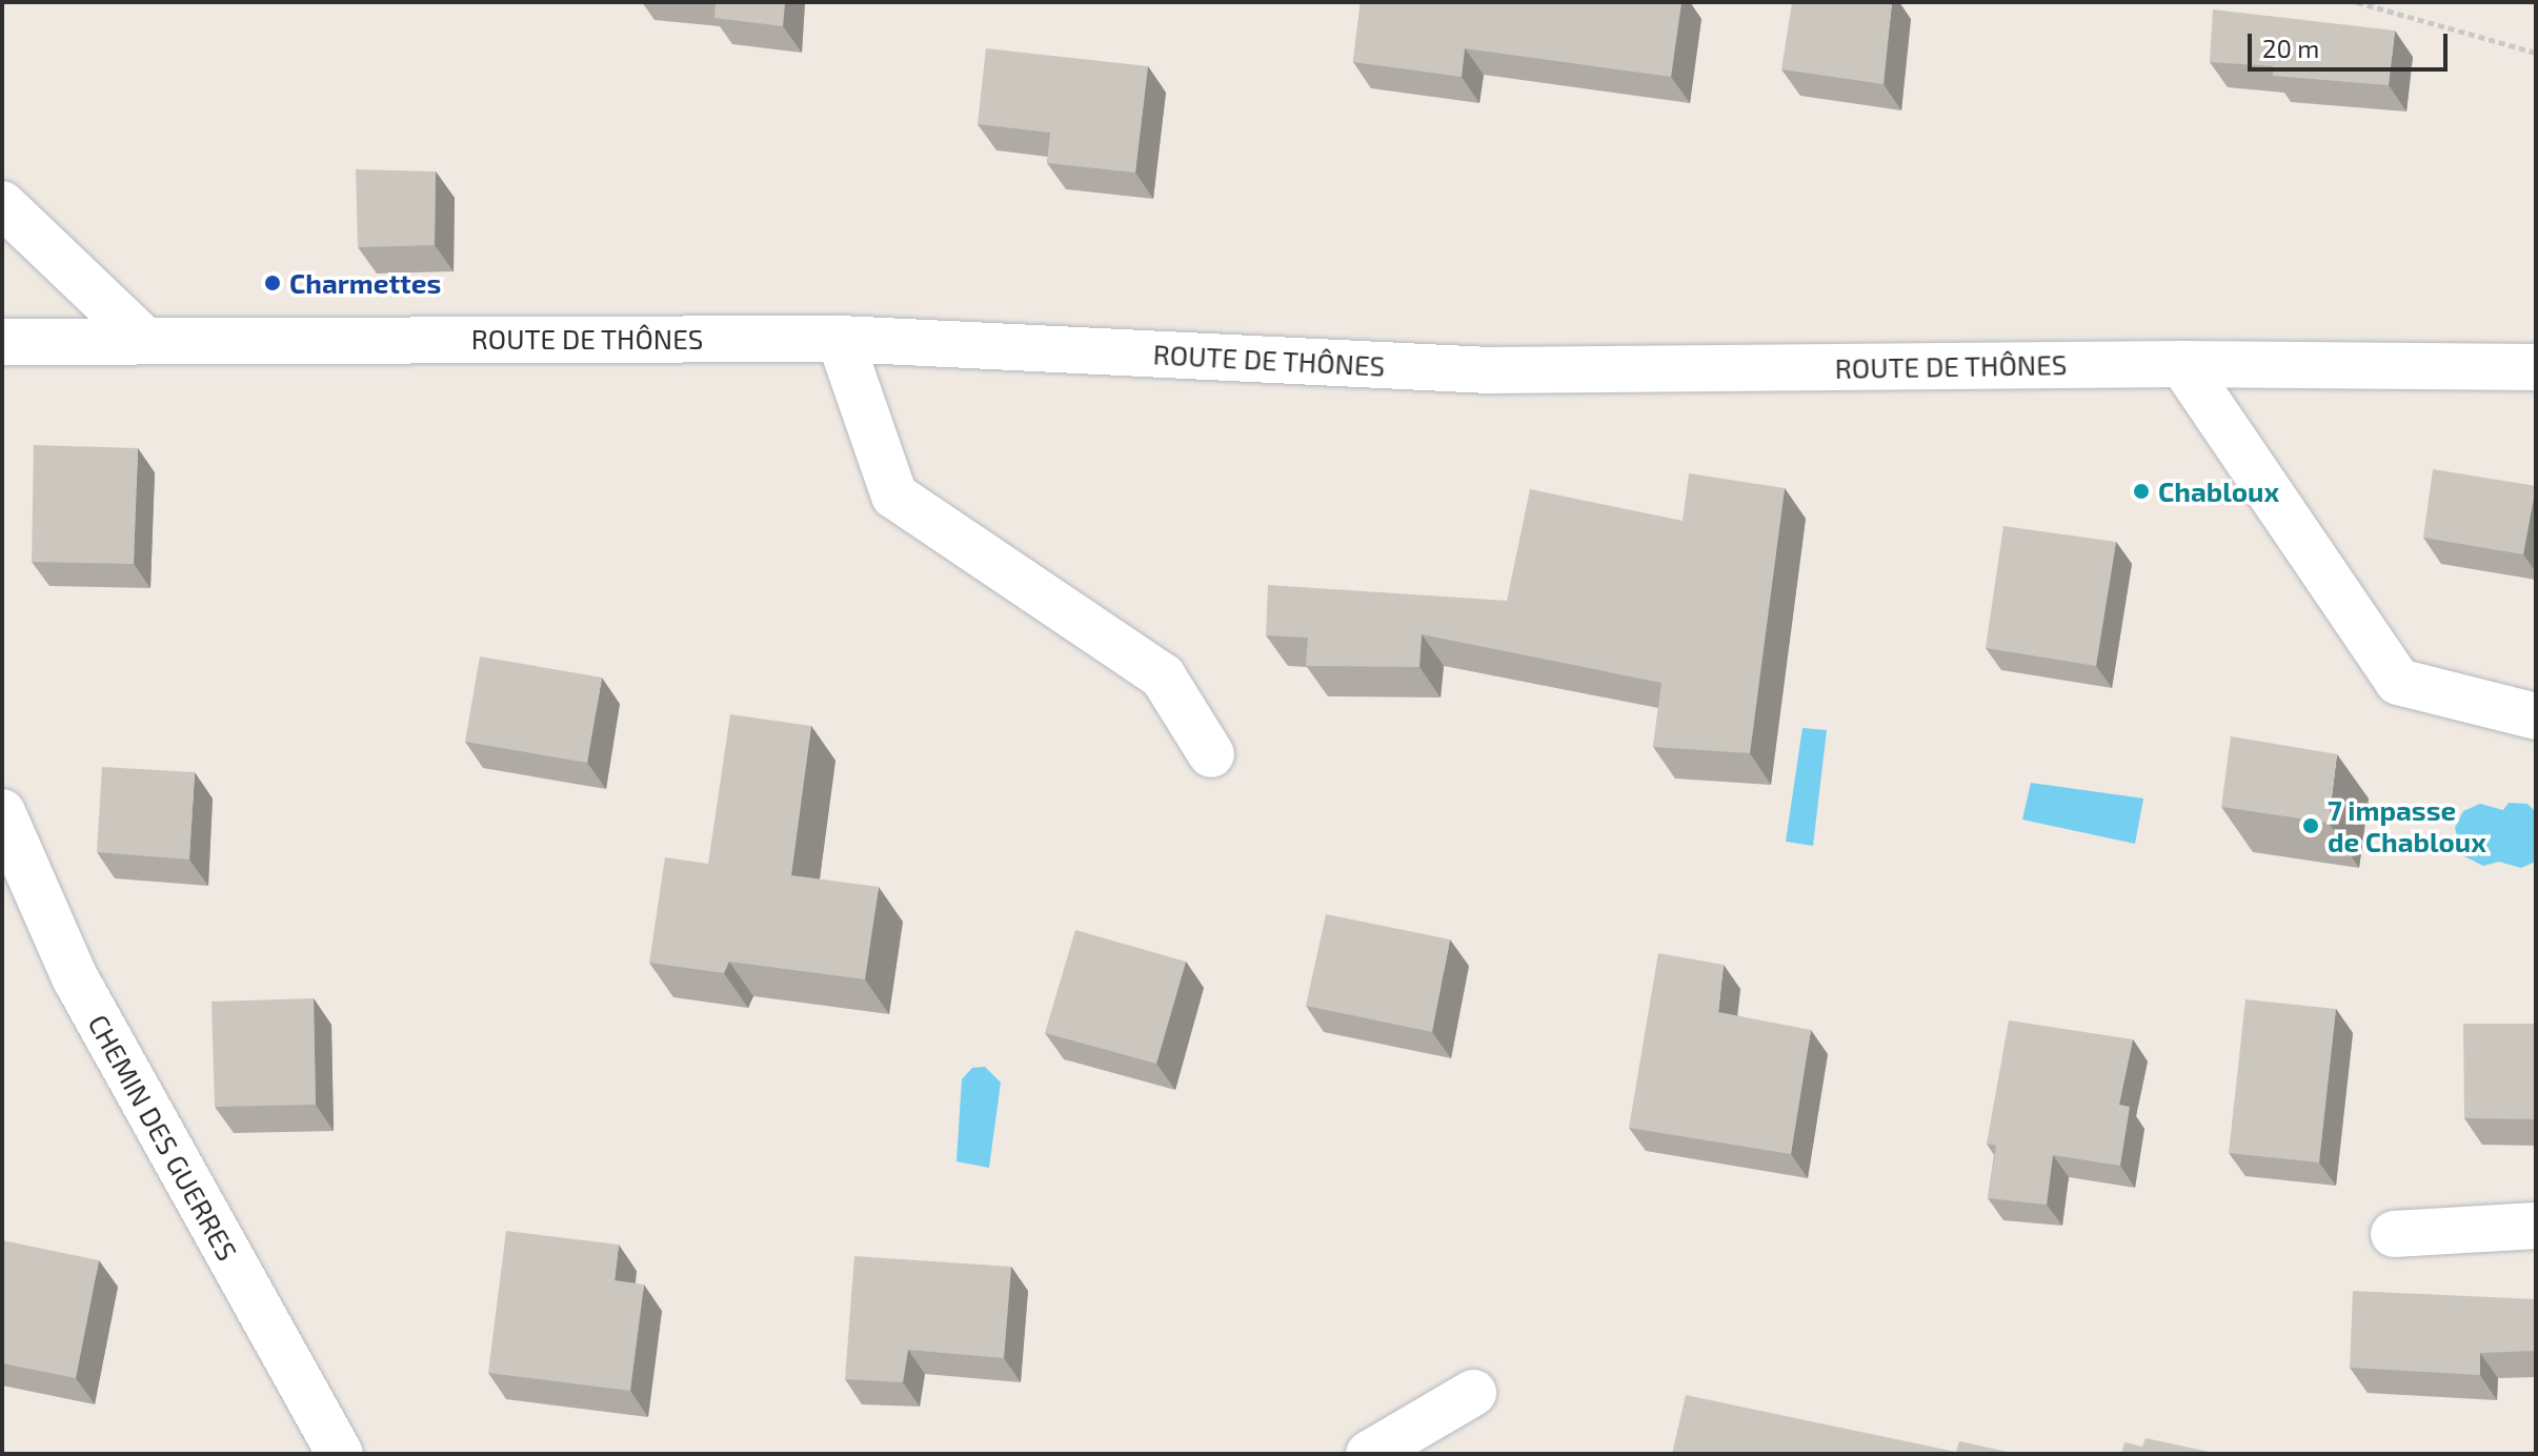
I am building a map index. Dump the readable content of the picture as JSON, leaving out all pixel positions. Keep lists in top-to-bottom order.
{
  "streets": {
    "main road": ["ROUTE DE THÔNES", "CHEMIN DES GUERRES"]
  },
  "places": ["Charmettes", "Chabloux", "7 impasse de Chabloux"],
  "scale_bar": "20 m"
}
